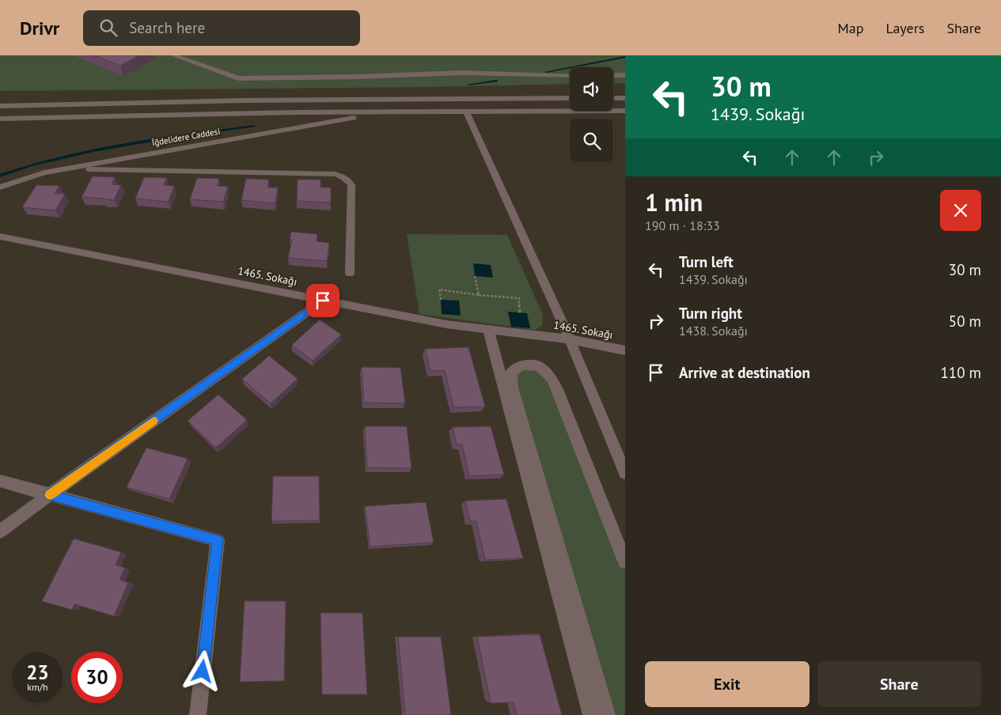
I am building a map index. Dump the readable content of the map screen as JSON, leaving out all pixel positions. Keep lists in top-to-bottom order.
{
  "streets": {
    "street": ["İğdelidere Caddesi", "1465. Sokağı"]
  },
  "page": {
    "header": "Drivr",
    "search": "Search here",
    "nav": ["Map", "Layers", "Share"],
    "turn": ["30 m", "1439. Sokağı"],
    "heading": ["1 min", "190 m · 18:33"],
    "list": [
      {
        "name": "Turn left",
        "note": "1439. Sokağı",
        "value": "30 m"
      },
      {
        "name": "Turn right",
        "note": "1438. Sokağı",
        "value": "50 m"
      },
      {
        "name": "Arrive at destination",
        "value": "110 m"
      }
    ],
    "speed": "23 km/h",
    "limit": "30",
    "buttons": ["Exit", "Share"]
  }
}
